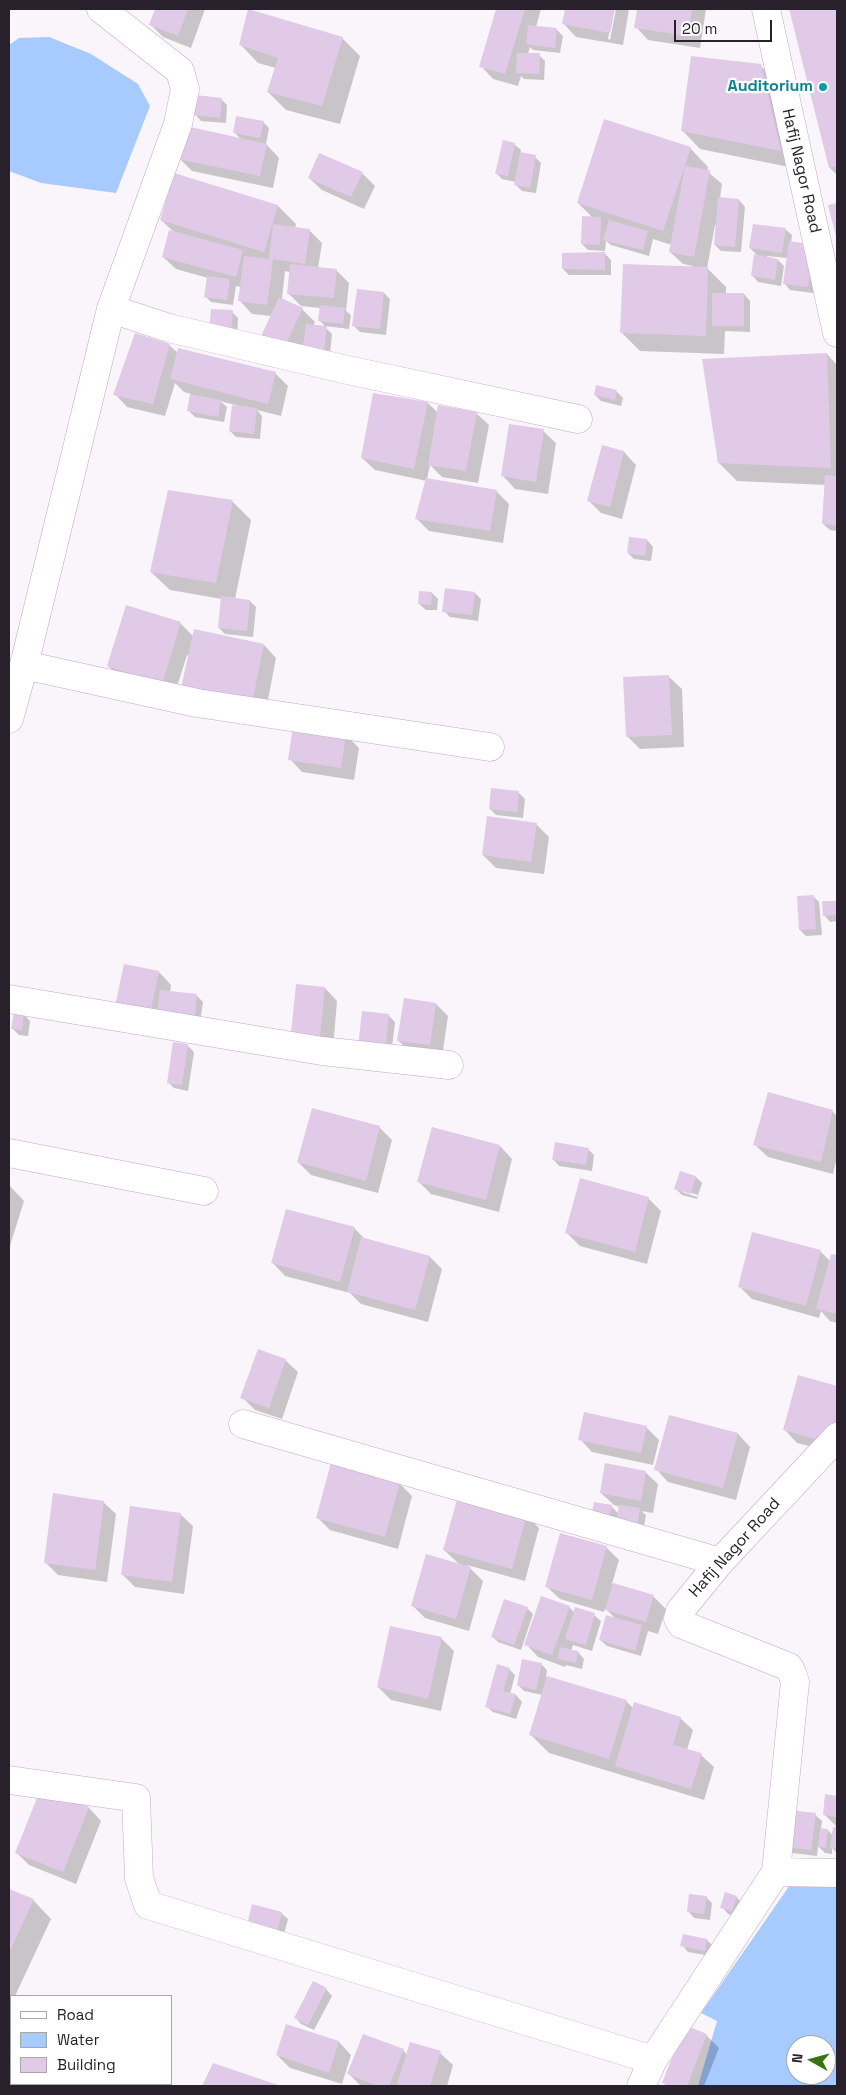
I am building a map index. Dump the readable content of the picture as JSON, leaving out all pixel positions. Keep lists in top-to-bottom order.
{
  "streets": {
    "street": ["Hafij Nagor Road"]
  },
  "places": ["Auditorium"],
  "legend": ["Road", "Water", "Building"],
  "scale_bar": "20 m",
  "north": "left"
}
